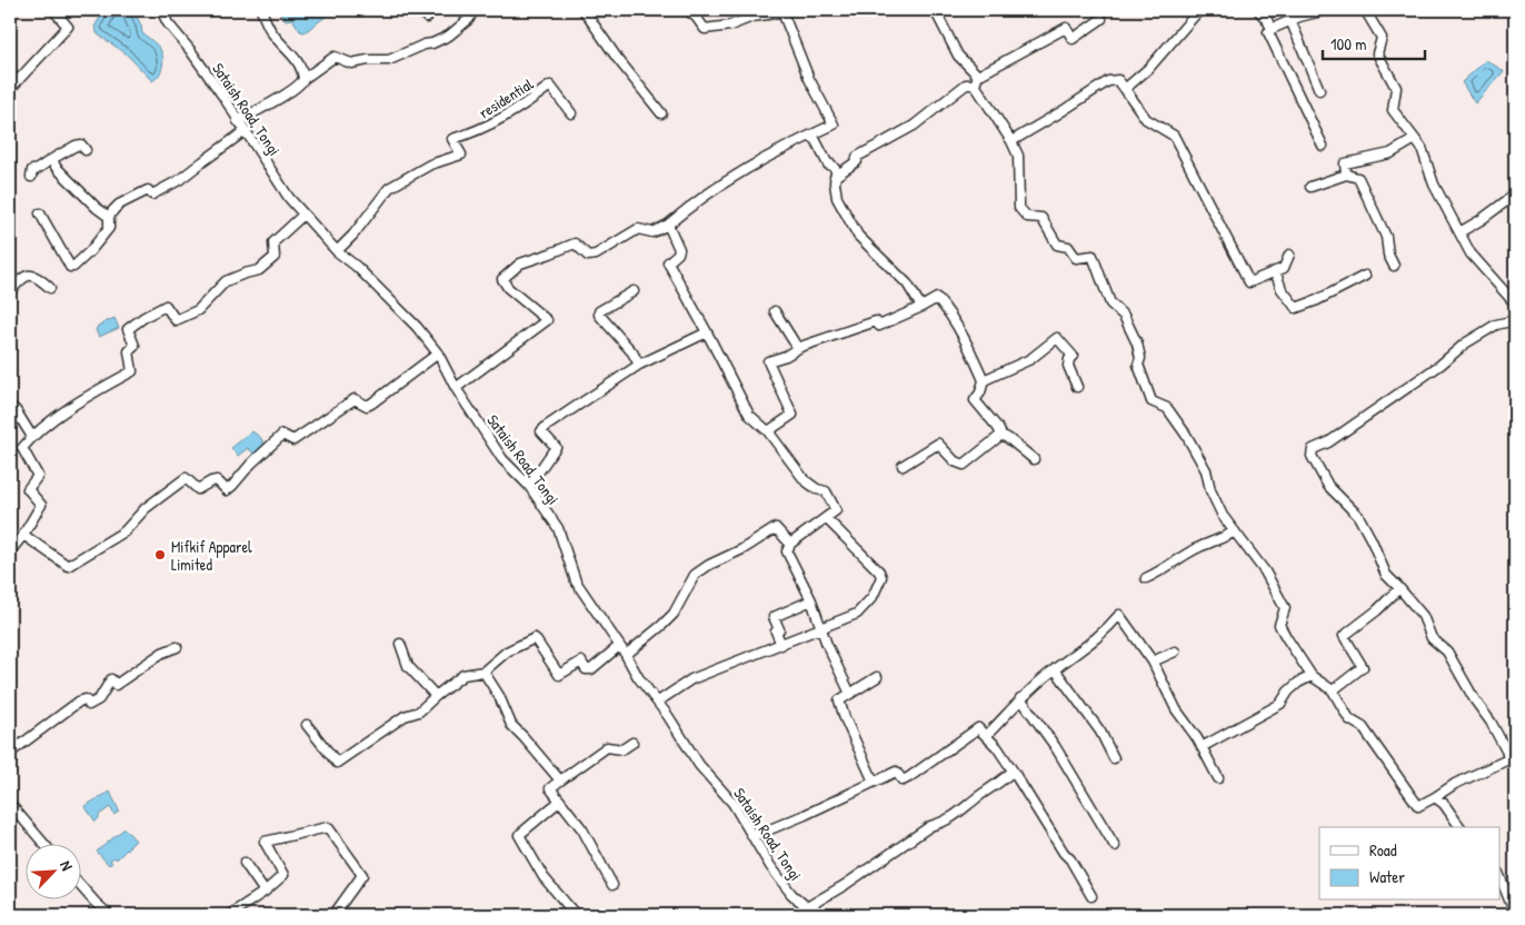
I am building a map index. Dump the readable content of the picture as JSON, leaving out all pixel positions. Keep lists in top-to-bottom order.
{
  "streets": {
    "street": ["residential", "Sataish Road, Tongi"]
  },
  "crossings": [
    ["residential", "Sataish Road, Tongi"]
  ],
  "places": ["Mifkif Apparel Limited"],
  "legend": ["Road", "Water"],
  "scale_bar": "100 m",
  "north": "top right"
}
